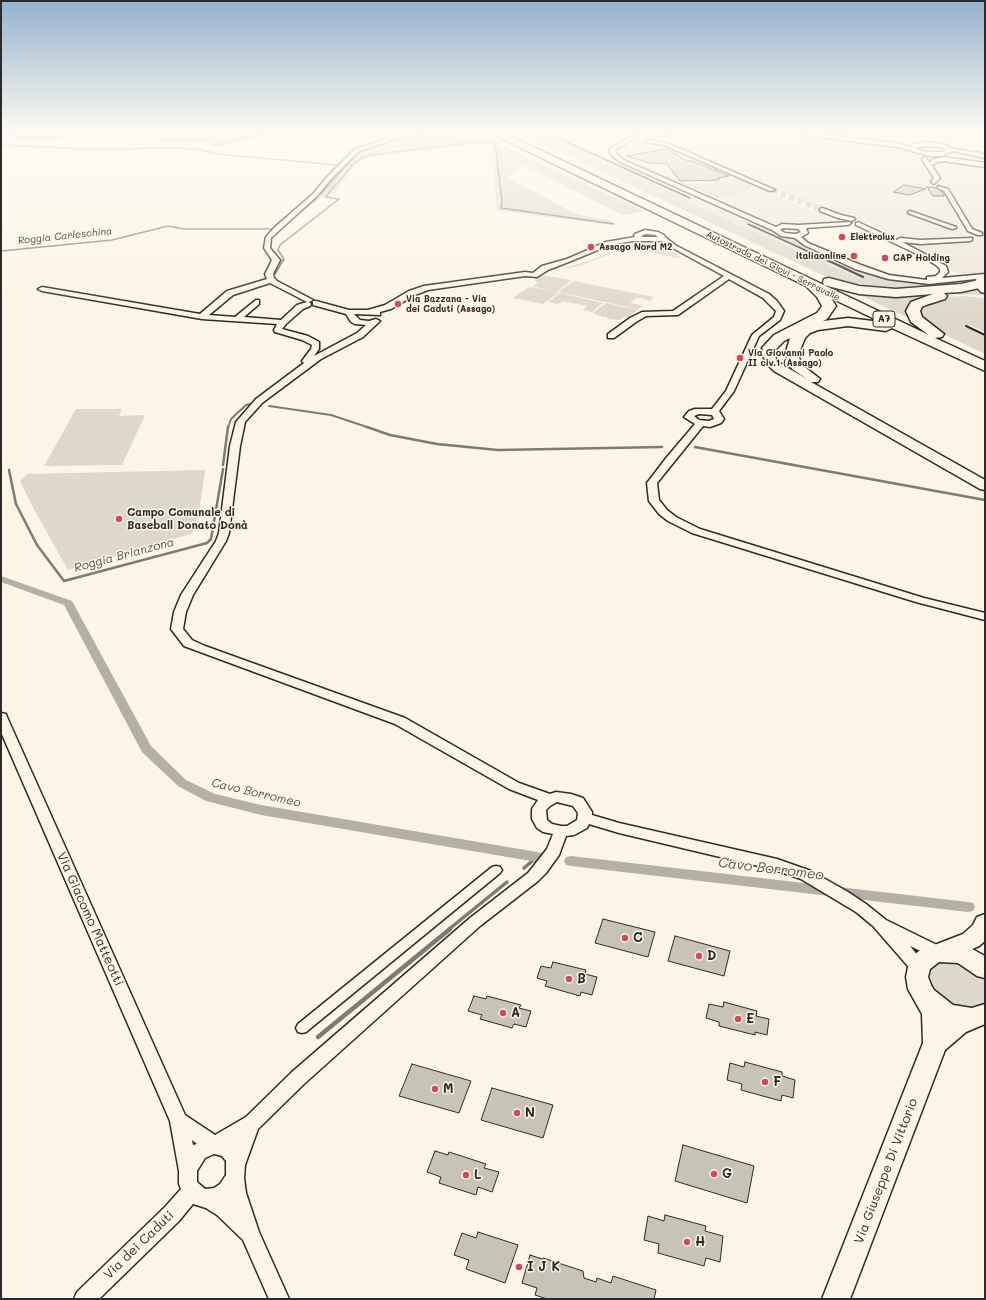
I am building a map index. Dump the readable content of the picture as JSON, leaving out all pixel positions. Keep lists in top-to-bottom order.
{
  "streets": {
    "highway": ["Autostrada dei Giovi - Serravalle", "A7"],
    "main road": ["Via Giuseppe Di Vittorio"],
    "street": ["Via Giacomo Matteotti", "Via dei Caduti"]
  },
  "crossings": [
    ["Via Giacomo Matteotti", "Via dei Caduti"]
  ],
  "water": ["Roggia Carleschina", "Roggia Brianzona", "Cavo Borromeo"],
  "places": [
    "Elektrolux",
    "Assago Nord M2",
    "italiaonline",
    "CAP Holding",
    "Via Bazzana - Via dei Caduti (Assago)",
    "Via Giovanni Paolo II civ.1 (Assago)",
    "Campo Comunale di Baseball Donato Donà",
    "C",
    "D",
    "B",
    "A",
    "E",
    "F",
    "M",
    "N",
    "G",
    "L",
    "H",
    "I J K"
  ]
}
